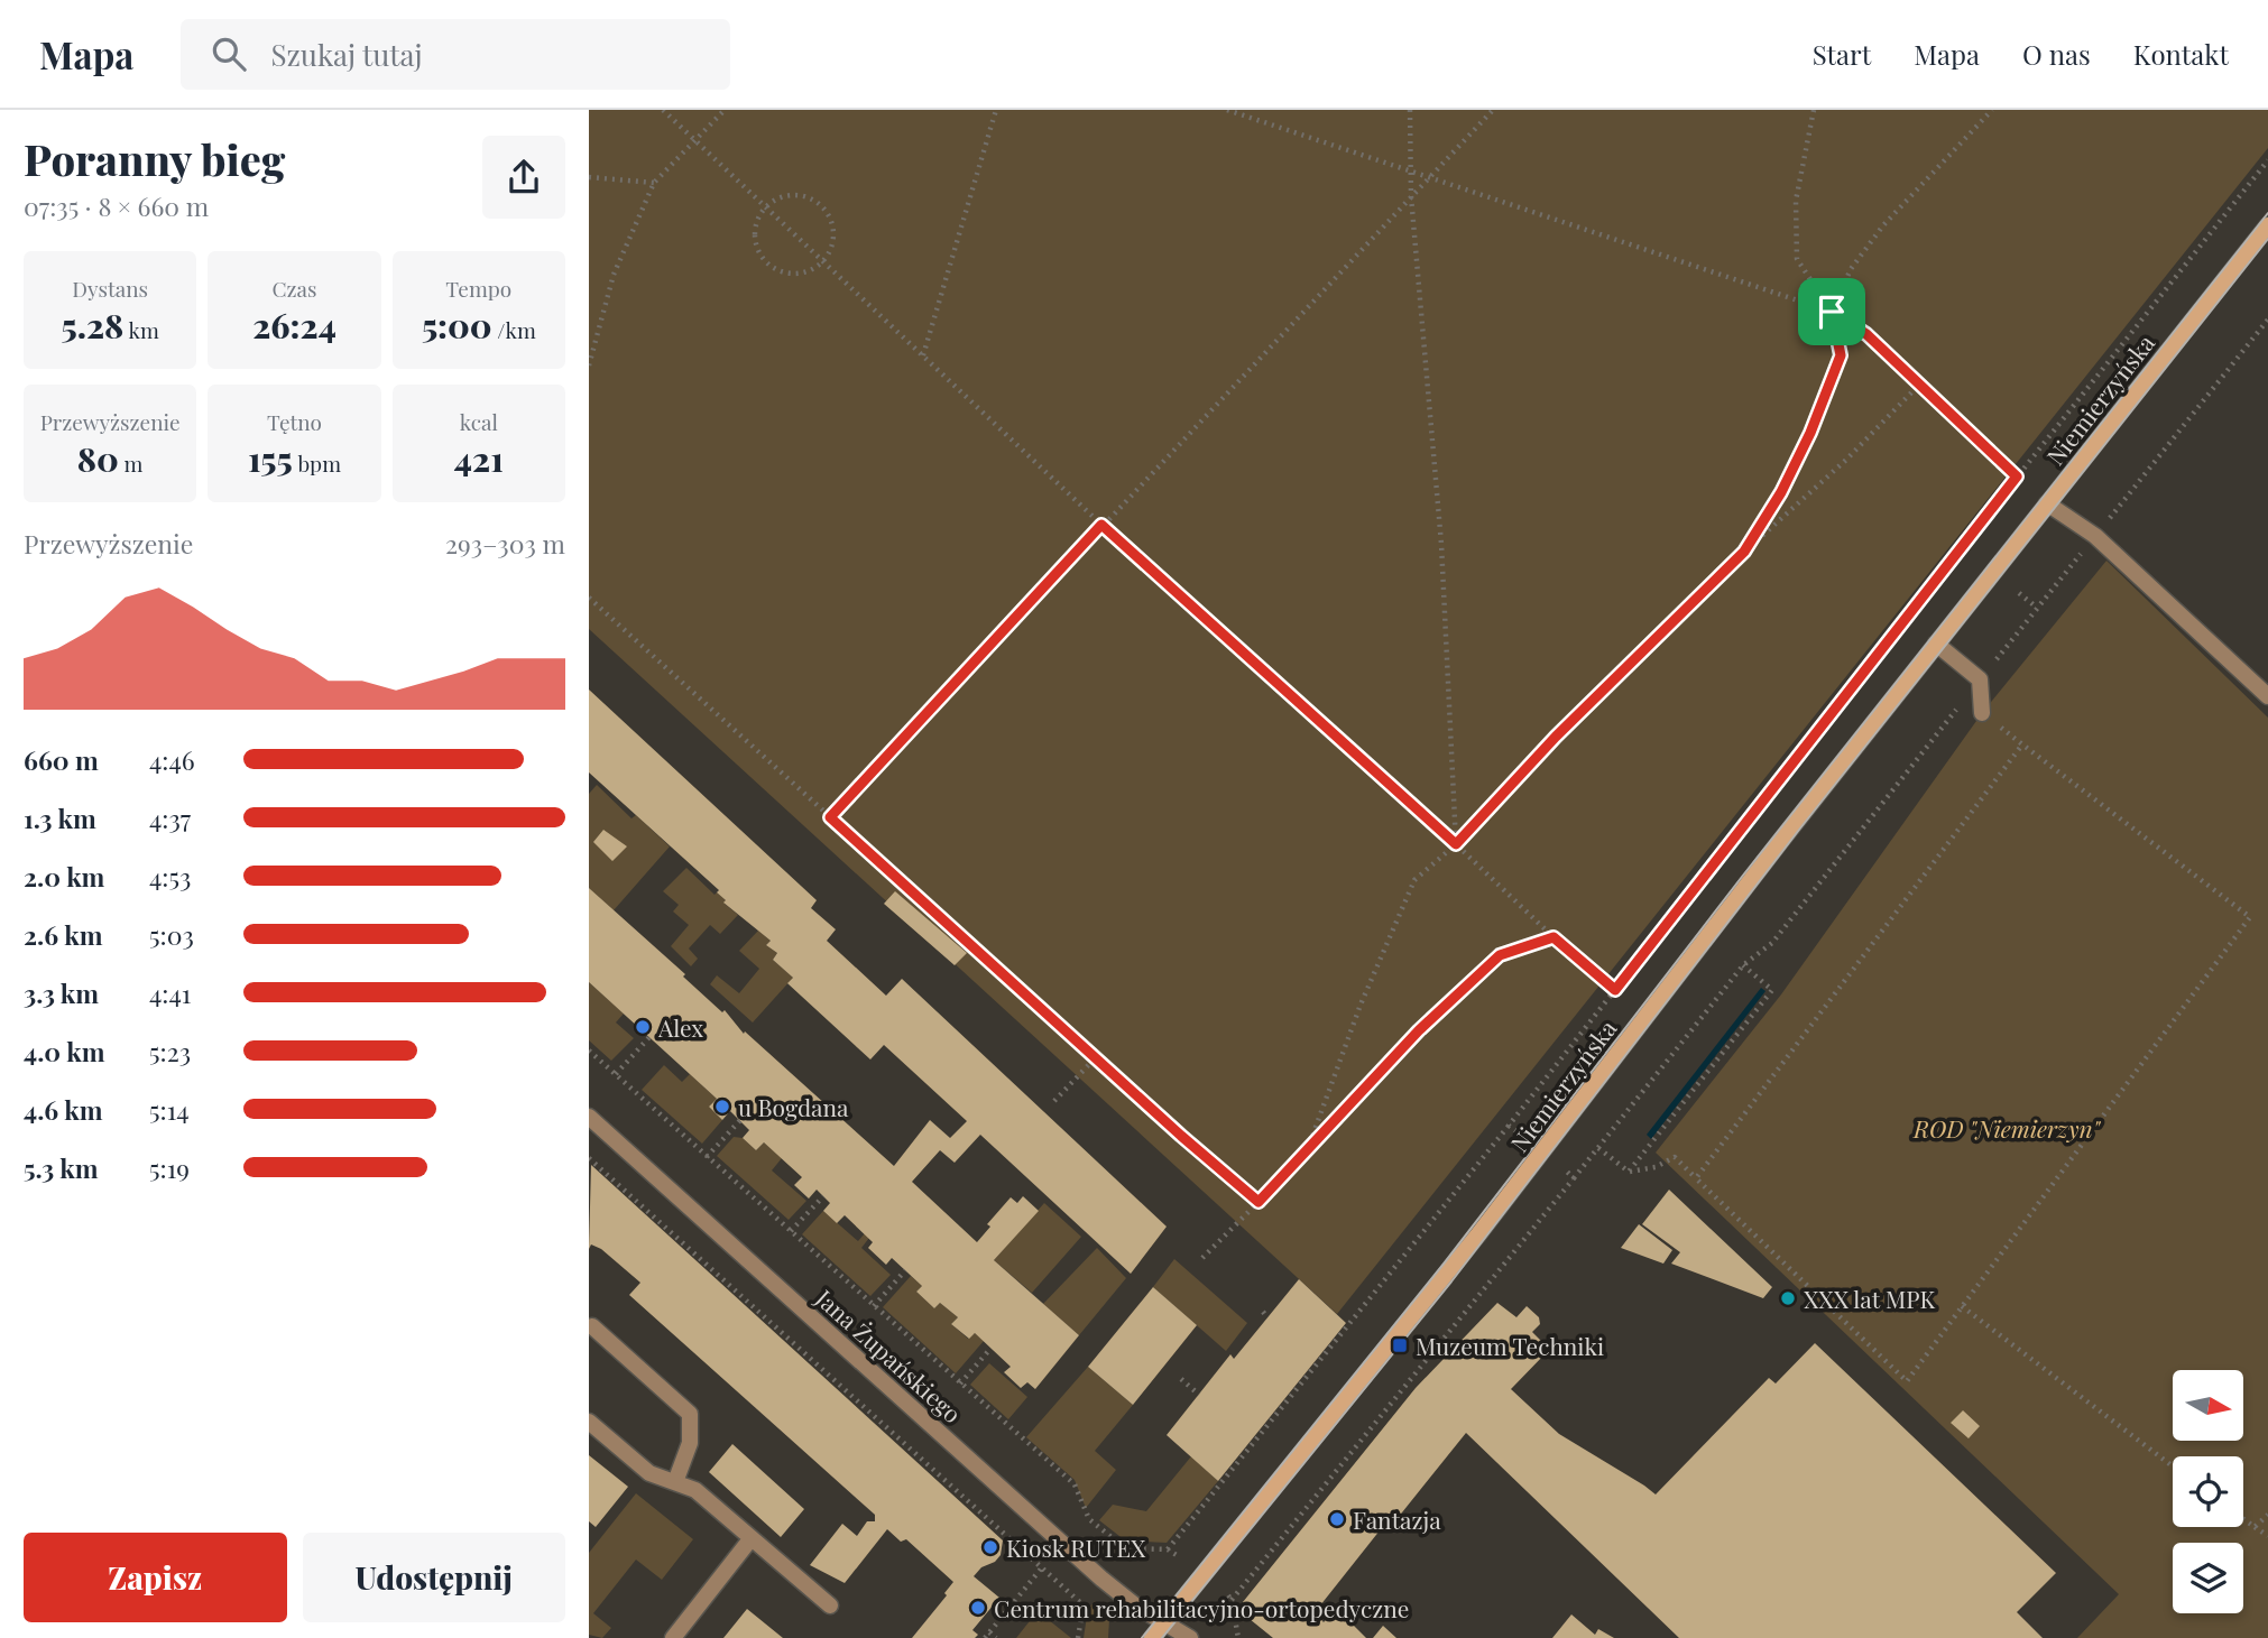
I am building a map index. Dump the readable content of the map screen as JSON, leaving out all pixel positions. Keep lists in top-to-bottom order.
{
  "streets": {
    "street": ["Niemierzyńska", "Jana Żupańskiego"]
  },
  "crossings": [
    ["Niemierzyńska", "Jana Żupańskiego"]
  ],
  "parks": ["ROD \"Niemierzyn\""],
  "places": {
    "other": [
      "Alex",
      "u Bogdana",
      "XXX lat MPK",
      "Fantazja",
      "Kiosk RUTEX",
      "Centrum rehabilitacyjno-ortopedyczne"
    ],
    "transit": ["Muzeum Techniki"]
  },
  "north": "right",
  "page": {
    "header": "Mapa",
    "search": "Szukaj tutaj",
    "nav": [
      "Start",
      "Mapa",
      "O nas",
      "Kontakt"
    ],
    "heading": ["Poranny bieg", "07:35 · 8 × 660 m"],
    "stats": [
      ["Dystans", "5.28 km"],
      ["Czas", "26:24"],
      ["Tempo", "5:00 /km"],
      ["Przewyższenie", "80 m"],
      ["Tętno", "155 bpm"],
      ["kcal", "421"]
    ],
    "chart": ["Przewyższenie", "293–303 m"],
    "list": [
      {
        "name": "660 m",
        "note": "4:46"
      },
      {
        "name": "1.3 km",
        "note": "4:37"
      },
      {
        "name": "2.0 km",
        "note": "4:53"
      },
      {
        "name": "2.6 km",
        "note": "5:03"
      },
      {
        "name": "3.3 km",
        "note": "4:41"
      },
      {
        "name": "4.0 km",
        "note": "5:23"
      },
      {
        "name": "4.6 km",
        "note": "5:14"
      },
      {
        "name": "5.3 km",
        "note": "5:19"
      }
    ],
    "buttons": ["Zapisz", "Udostępnij"]
  }
}
